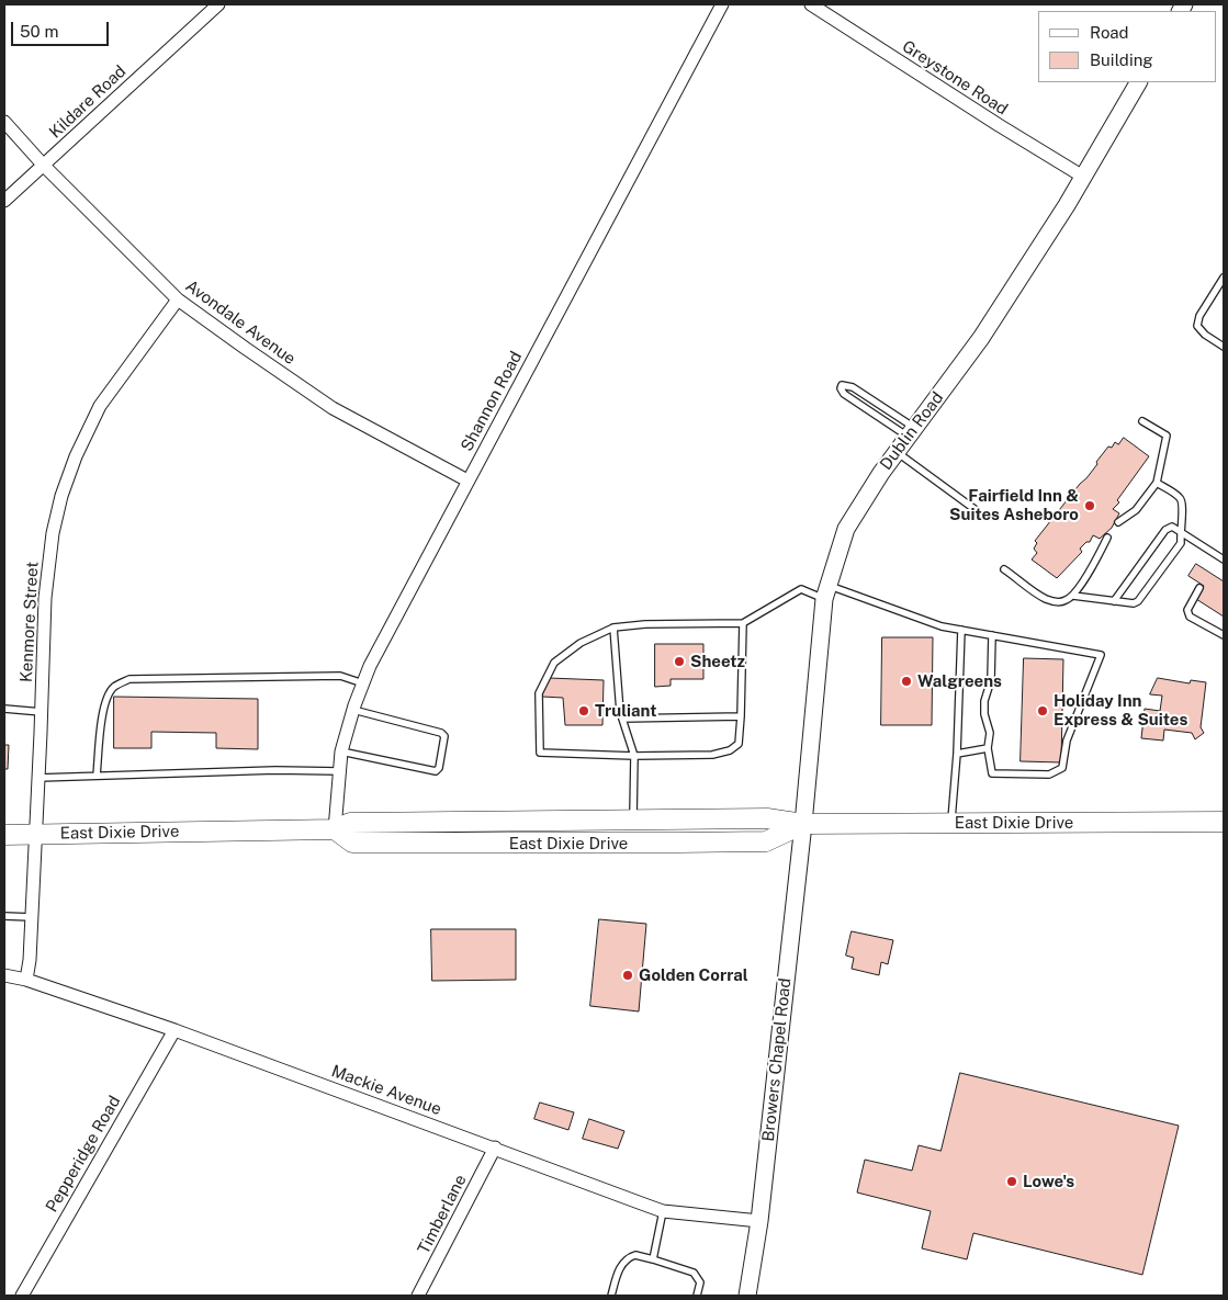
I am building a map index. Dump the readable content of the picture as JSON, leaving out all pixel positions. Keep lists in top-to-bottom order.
{
  "streets": {
    "main road": ["East Dixie Drive"],
    "street": [
      "Greystone Road",
      "Kildare Road",
      "Avondale Avenue",
      "Shannon Road",
      "Dublin Road",
      "Kenmore Street",
      "Browers Chapel Road",
      "Mackie Avenue",
      "Pepperidge Road",
      "Timberlane"
    ]
  },
  "crossings": [
    ["Greystone Road", "Dublin Road"],
    ["Kildare Road", "Avondale Avenue"],
    ["Avondale Avenue", "Shannon Road"],
    ["Avondale Avenue", "Kenmore Street"],
    ["Shannon Road", "East Dixie Drive"],
    ["Dublin Road", "East Dixie Drive"],
    ["Dublin Road", "Browers Chapel Road"],
    ["Kenmore Street", "East Dixie Drive"],
    ["Kenmore Street", "Mackie Avenue"],
    ["East Dixie Drive", "Browers Chapel Road"],
    ["Browers Chapel Road", "Mackie Avenue"],
    ["Mackie Avenue", "Pepperidge Road"],
    ["Mackie Avenue", "Timberlane"]
  ],
  "places": [
    "Fairfield Inn & Suites Asheboro",
    "Sheetz",
    "Walgreens",
    "Truliant",
    "Holiday Inn Express & Suites",
    "Golden Corral",
    "Lowe's"
  ],
  "legend": ["Road", "Building"],
  "scale_bar": "50 m"
}
